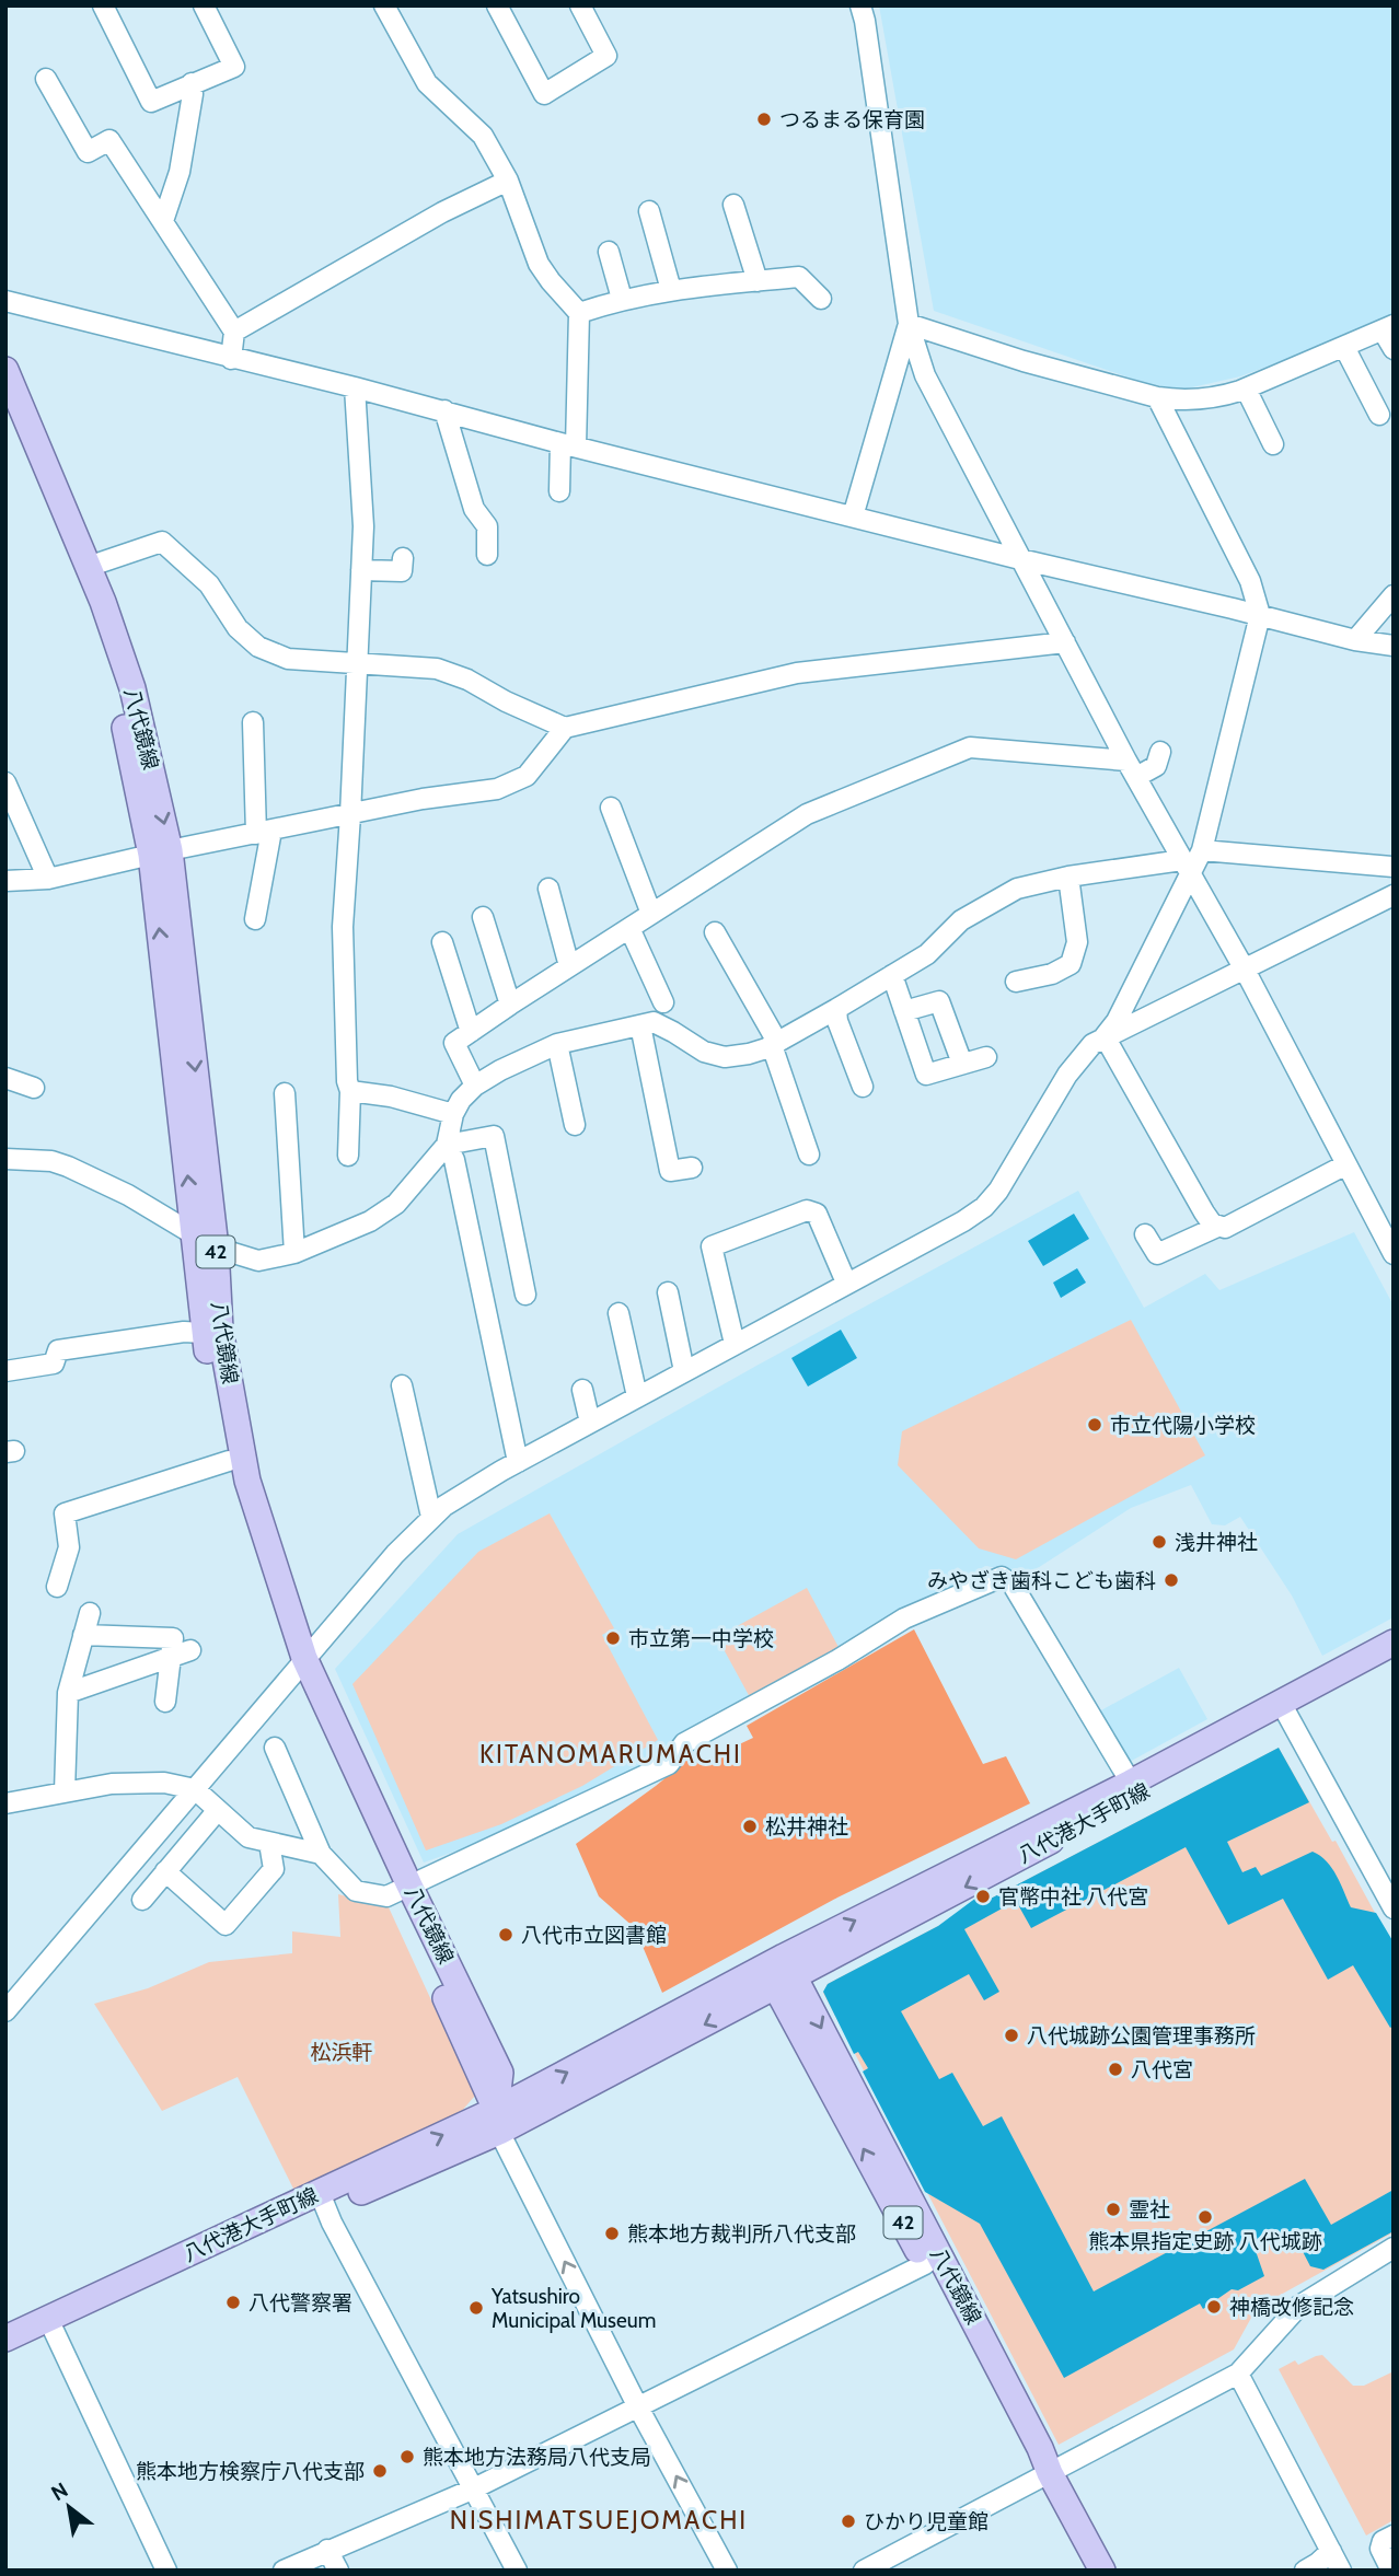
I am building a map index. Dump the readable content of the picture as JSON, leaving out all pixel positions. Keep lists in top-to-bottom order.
{
  "streets": {
    "main road": ["八代鏡線", "42", "八代港大手町線"]
  },
  "crossings": [
    ["八代鏡線", "八代港大手町線"]
  ],
  "districts": ["KITANOMARUMACHI", "NISHIMATSUEJOMACHI"],
  "parks": ["松浜軒"],
  "places": [
    "つるまる保育園",
    "市立代陽小学校",
    "浅井神社",
    "みやざき歯科こども歯科",
    "市立第一中学校",
    "松井神社",
    "官幣中社 八代宮",
    "八代市立図書館",
    "八代城跡公園管理事務所",
    "八代宮",
    "霊社",
    "熊本県指定史跡 八代城跡",
    "熊本地方裁判所八代支部",
    "八代警察署",
    "神橋改修記念",
    "Yatsushiro Municipal Museum",
    "熊本地方法務局八代支局",
    "熊本地方検察庁八代支部",
    "ひかり児童館"
  ],
  "north": "top left"
}
